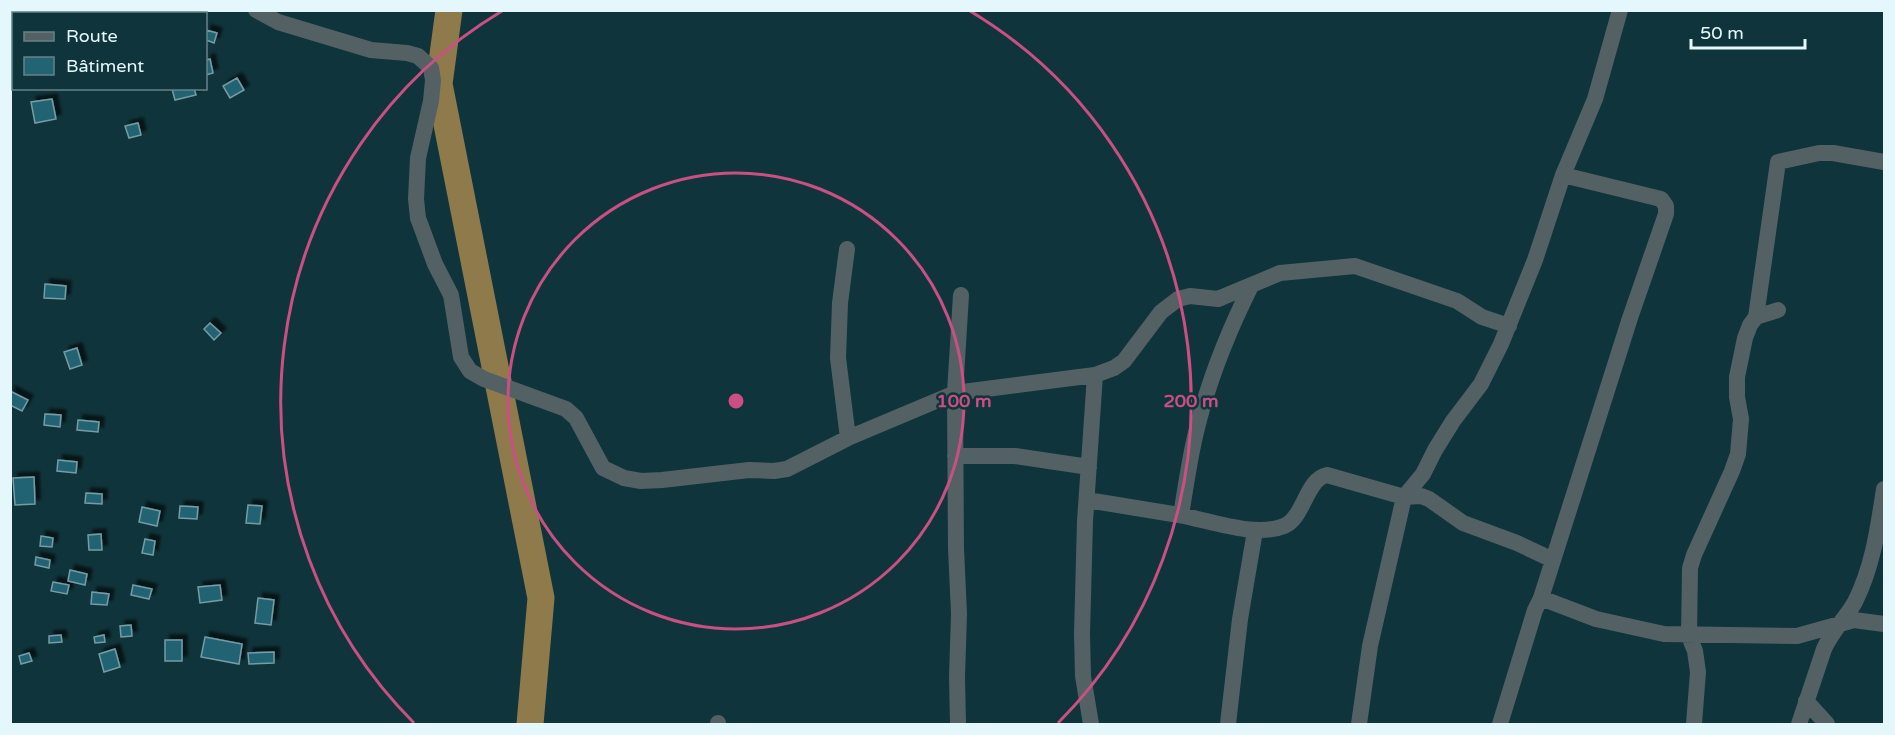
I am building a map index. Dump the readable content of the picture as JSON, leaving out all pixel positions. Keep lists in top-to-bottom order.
{
  "legend": ["Route", "Bâtiment"],
  "scale_bar": "50 m",
  "rings": ["100 m", "200 m"]
}
